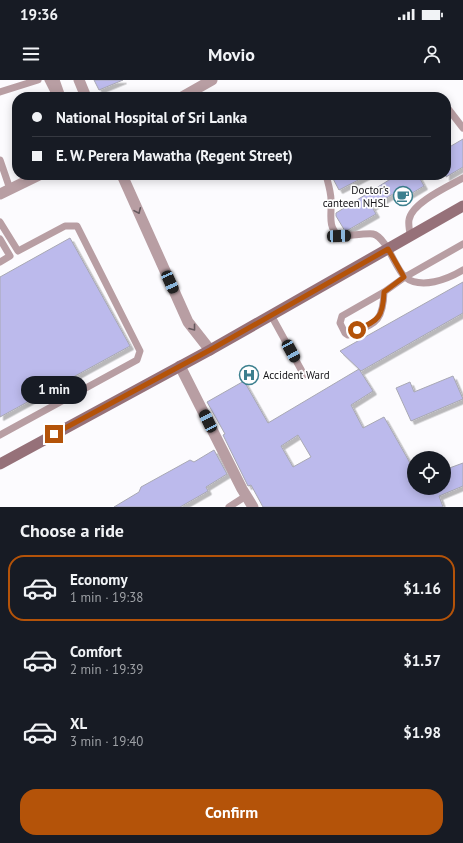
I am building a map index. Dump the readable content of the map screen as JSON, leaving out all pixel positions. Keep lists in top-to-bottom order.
{
  "places": {
    "cafe": ["Doctor's canteen NHSL"],
    "hospital": ["Accident Ward"]
  },
  "page": {
    "status": "19:36",
    "header": "Movio",
    "banner": ["National Hospital of Sri Lanka", "E. W. Perera Mawatha (Regent Street)"],
    "bubble": "1 min",
    "heading": "Choose a ride",
    "list": [
      {
        "name": "Economy",
        "note": "1 min · 19:38",
        "value": "$1.16"
      },
      {
        "name": "Comfort",
        "note": "2 min · 19:39",
        "value": "$1.57"
      },
      {
        "name": "XL",
        "note": "3 min · 19:40",
        "value": "$1.98"
      }
    ],
    "buttons": "Confirm"
  }
}
